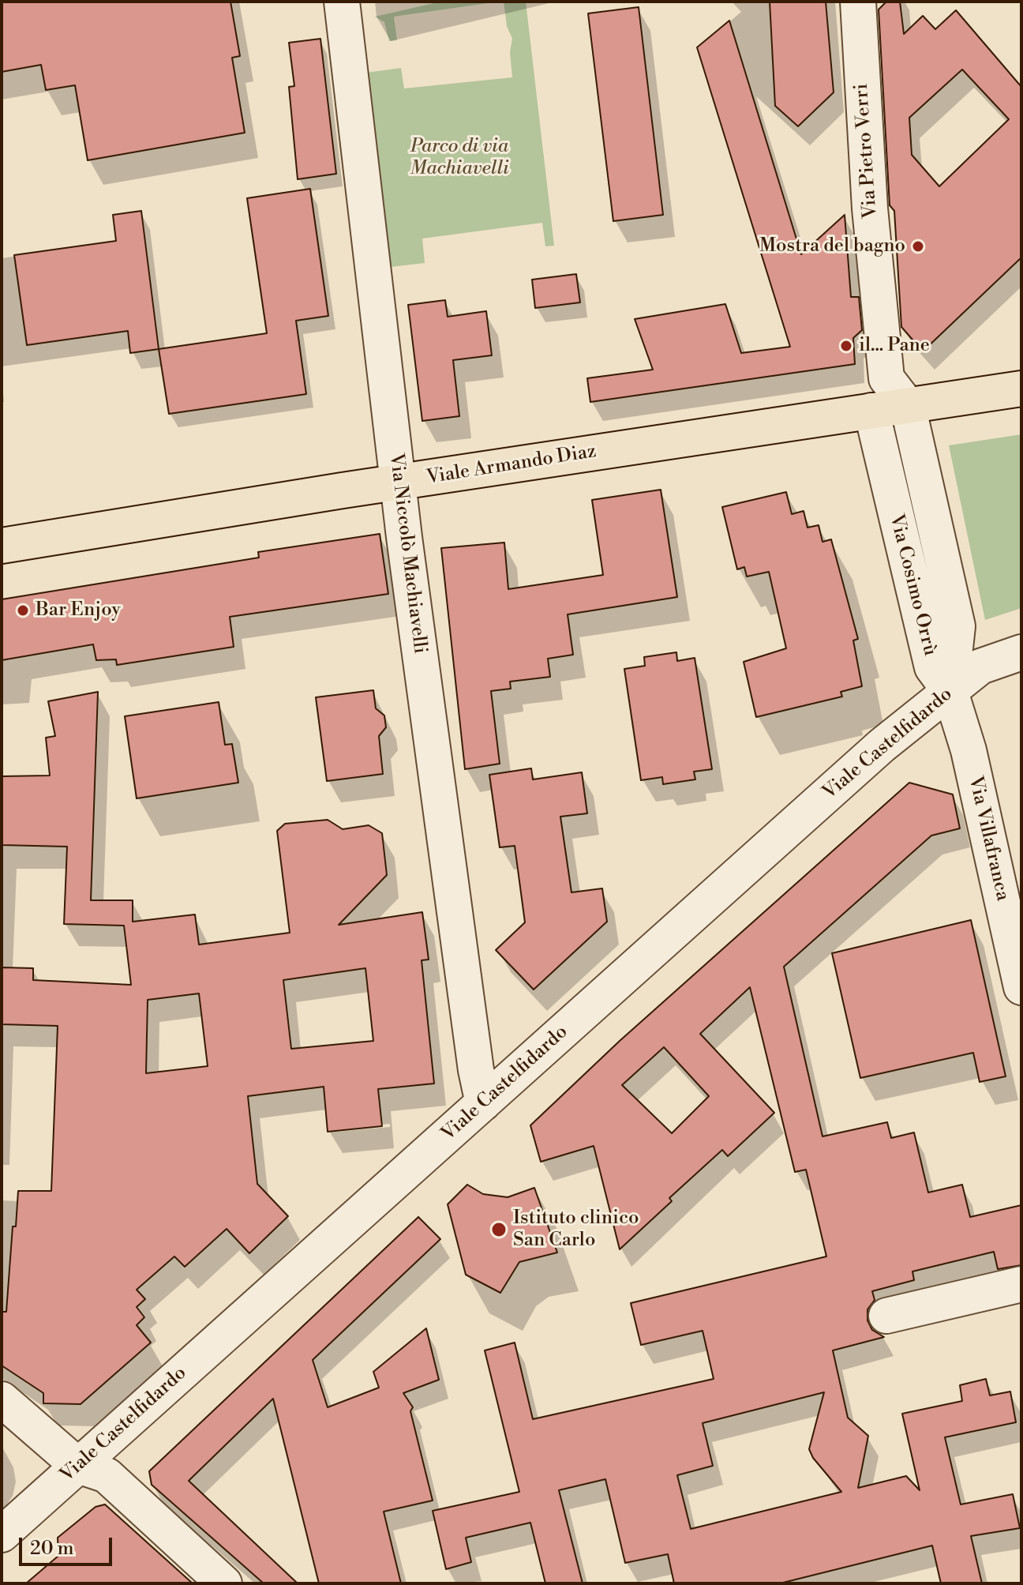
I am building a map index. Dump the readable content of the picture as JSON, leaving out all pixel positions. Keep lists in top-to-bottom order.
{
  "streets": {
    "main road": ["Viale Armando Diaz"],
    "street": [
      "Via Pietro Verri",
      "Via Niccolò Machiavelli",
      "Via Cosimo Orrù",
      "Viale Castelfidardo",
      "Via Villafranca"
    ]
  },
  "crossings": [
    ["Via Pietro Verri", "Viale Armando Diaz"],
    ["Via Pietro Verri", "Via Cosimo Orrù"],
    ["Viale Armando Diaz", "Via Niccolò Machiavelli"],
    ["Viale Armando Diaz", "Via Cosimo Orrù"],
    ["Via Niccolò Machiavelli", "Viale Castelfidardo"],
    ["Via Cosimo Orrù", "Viale Castelfidardo"],
    ["Via Cosimo Orrù", "Via Villafranca"],
    ["Viale Castelfidardo", "Via Villafranca"]
  ],
  "parks": ["Parco di via Machiavelli"],
  "places": [
    "Mostra del bagno",
    "il... Pane",
    "Bar Enjoy",
    "Istituto clinico San Carlo"
  ],
  "scale_bar": "20 m"
}
